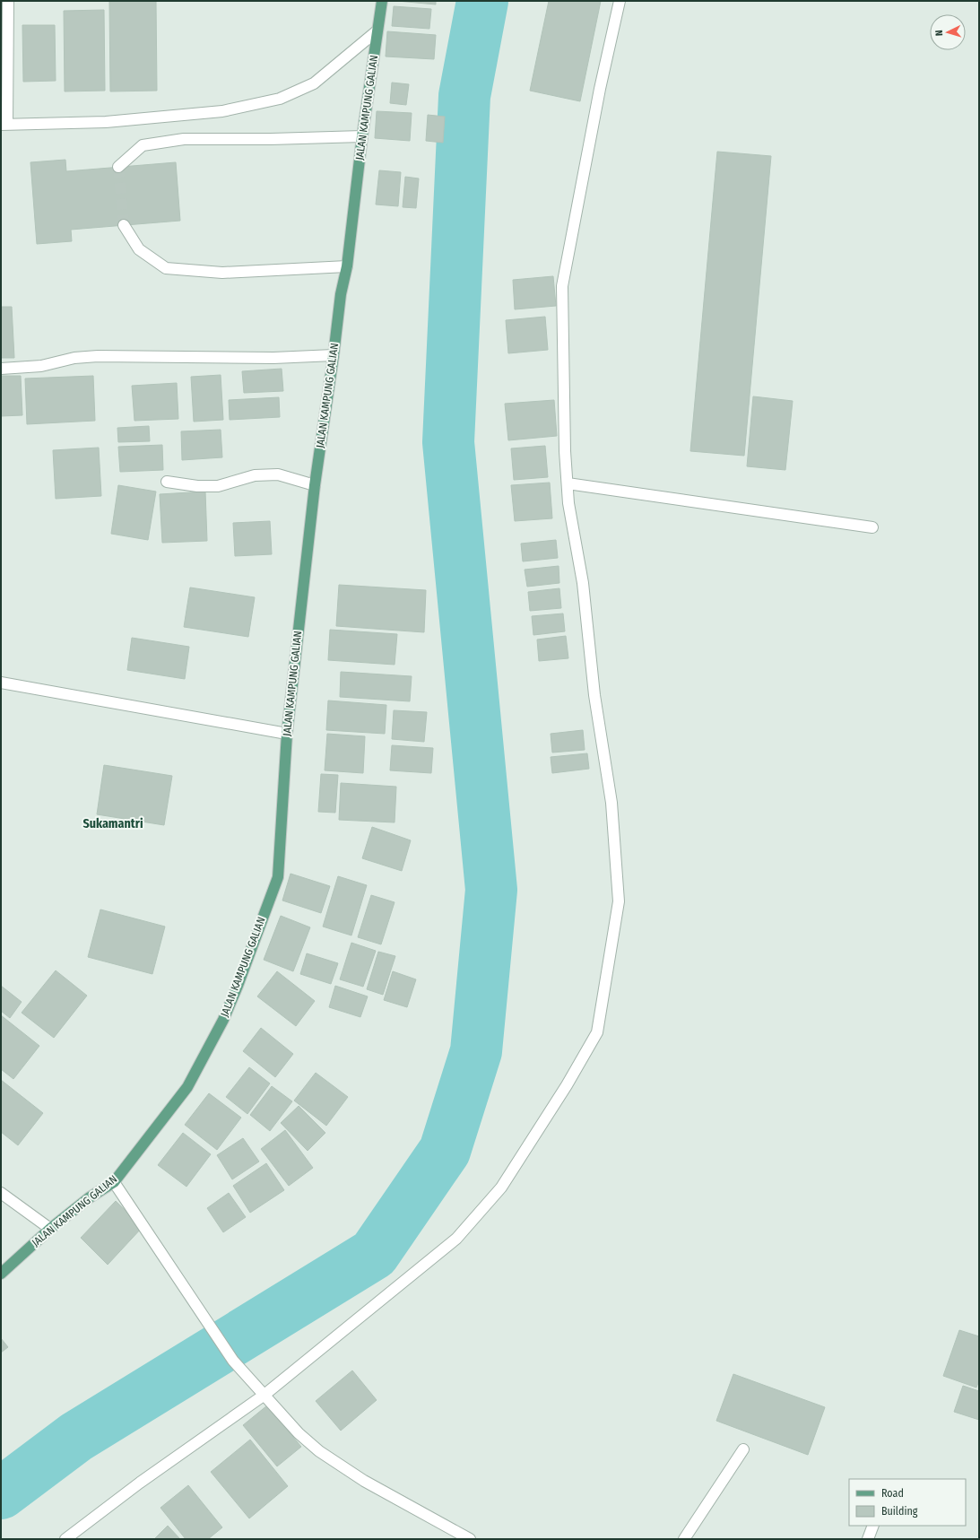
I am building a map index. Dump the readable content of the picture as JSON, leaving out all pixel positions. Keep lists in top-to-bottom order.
{
  "streets": {
    "main road": ["JALAN KAMPUNG GALIAN"]
  },
  "districts": ["Sukamantri"],
  "legend": ["Road", "Building"],
  "north": "left"
}
